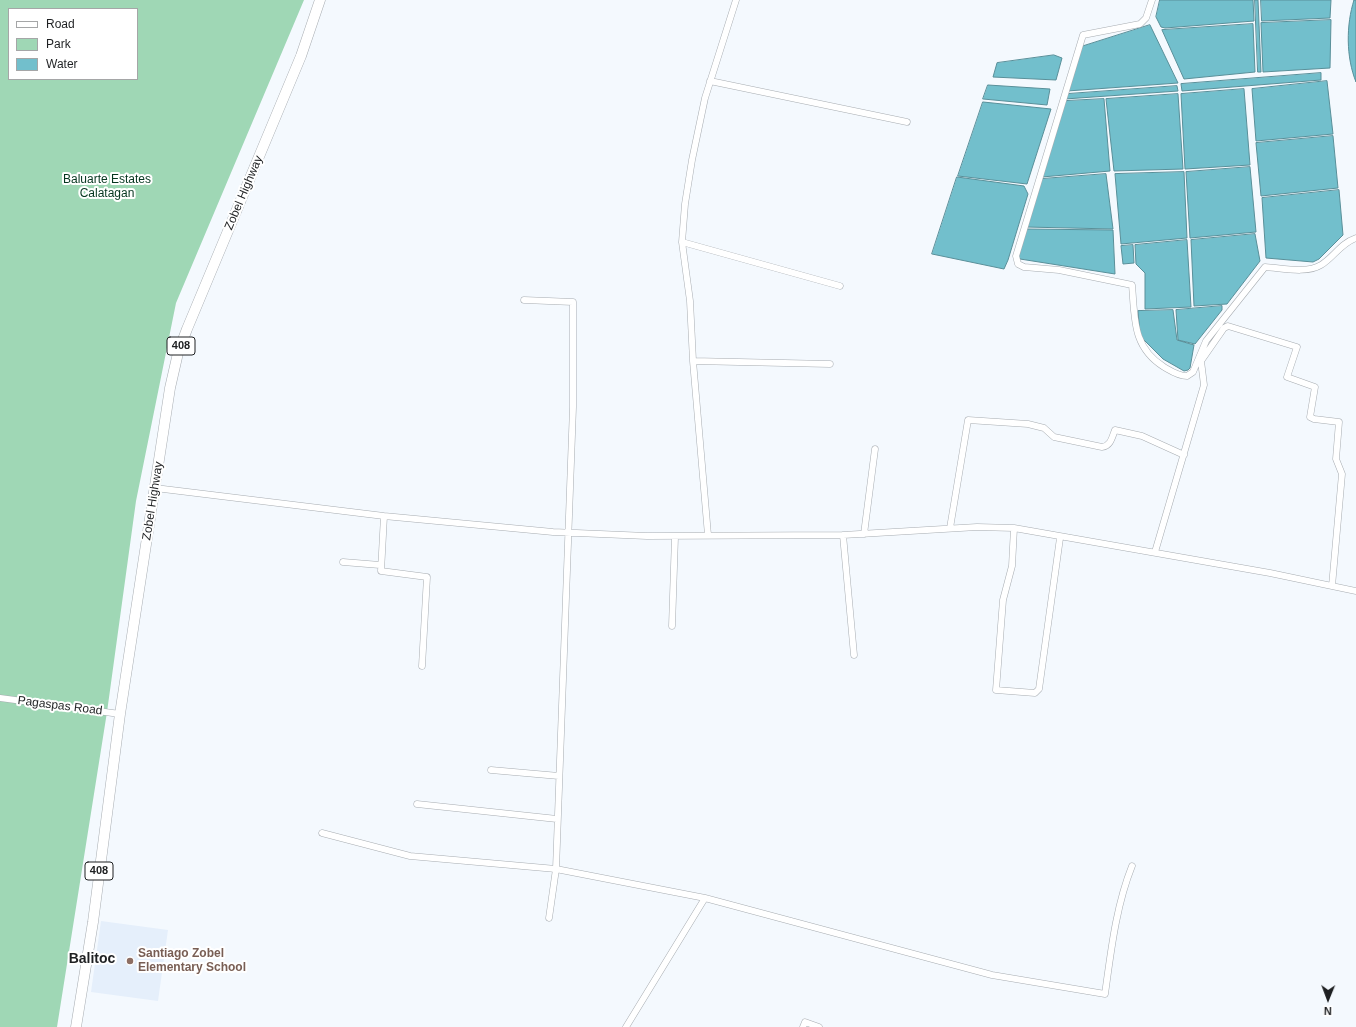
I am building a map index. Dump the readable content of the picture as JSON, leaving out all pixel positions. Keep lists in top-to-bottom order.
{
  "streets": {
    "main road": ["Zobel Highway", "408"],
    "street": ["Pagaspas Road"]
  },
  "crossings": [
    ["Zobel Highway", "Pagaspas Road"]
  ],
  "districts": ["Balitoc"],
  "parks": ["Baluarte Estates Calatagan"],
  "places": ["Santiago Zobel Elementary School"],
  "legend": ["Road", "Park", "Water"],
  "north": "bottom"
}
